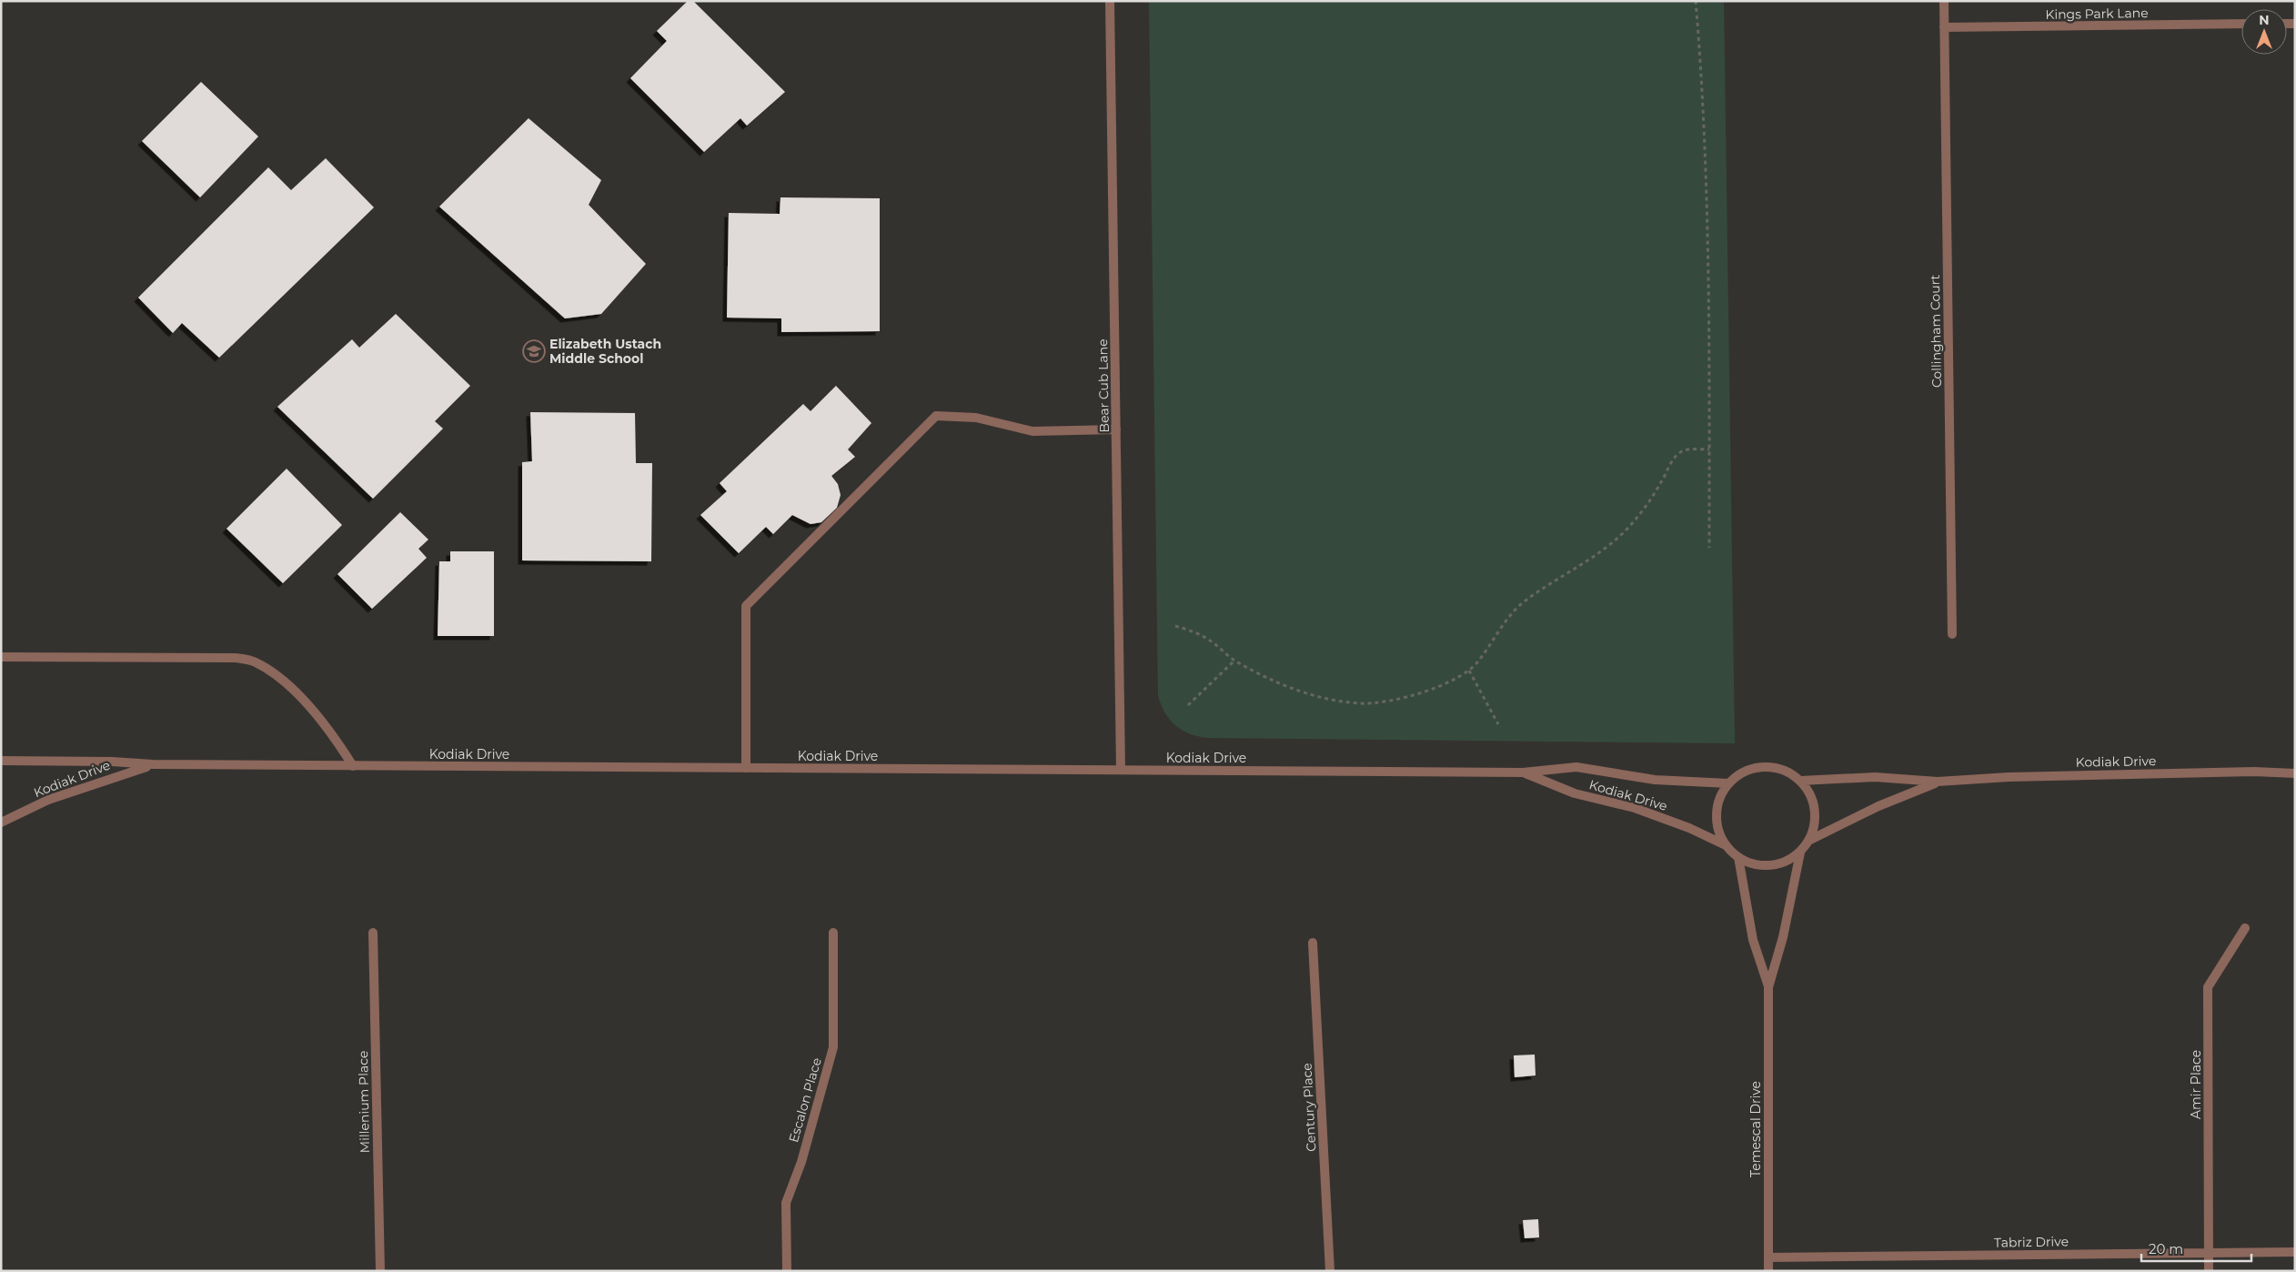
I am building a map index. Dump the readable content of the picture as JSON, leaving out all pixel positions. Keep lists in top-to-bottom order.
{
  "streets": {
    "street": [
      "Kings Park Lane",
      "Collingham Court",
      "Bear Cub Lane",
      "Kodiak Drive",
      "Amir Place",
      "Escalon Place",
      "Millenium Place",
      "Century Place",
      "Temescal Drive",
      "Tabriz Drive"
    ]
  },
  "crossings": [
    ["Kings Park Lane", "Collingham Court"],
    ["Bear Cub Lane", "Kodiak Drive"],
    ["Kodiak Drive", "Temescal Drive"],
    ["Amir Place", "Tabriz Drive"],
    ["Temescal Drive", "Tabriz Drive"]
  ],
  "places": {
    "school or university": ["Elizabeth Ustach Middle School"]
  },
  "scale_bar": "20 m",
  "north": "top"
}
